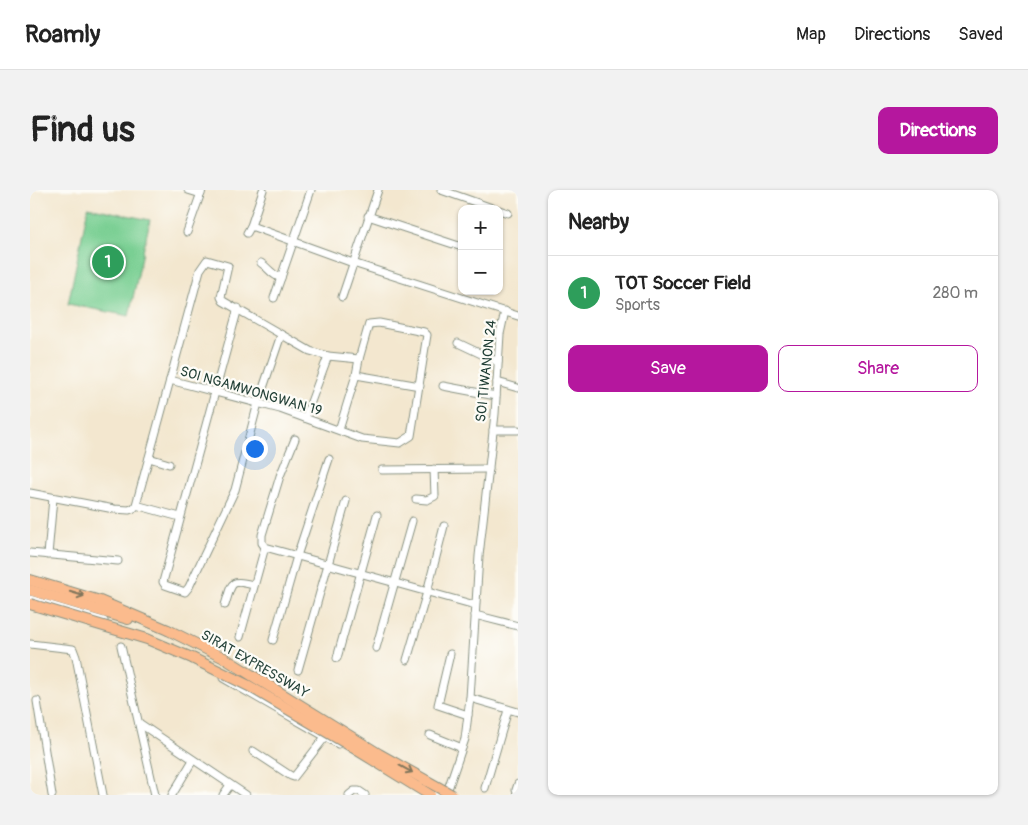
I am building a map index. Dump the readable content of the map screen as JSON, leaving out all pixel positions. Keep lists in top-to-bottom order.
{
  "streets": {
    "highway": ["SIRAT EXPRESSWAY"],
    "street": ["SOI TIWANON 24", "SOI NGAMWONGWAN 19"]
  },
  "page": {
    "header": "Roamly",
    "nav": ["Map", "Directions", "Saved"],
    "buttons": [
      "Directions",
      ["Save", "Share"]
    ],
    "title": "Find us",
    "heading": "Nearby",
    "map_buttons": ["+", "−"],
    "pins": "1",
    "list": [
      {
        "mark": "1",
        "name": "TOT Soccer Field",
        "note": "Sports",
        "value": "280 m"
      }
    ]
  }
}
